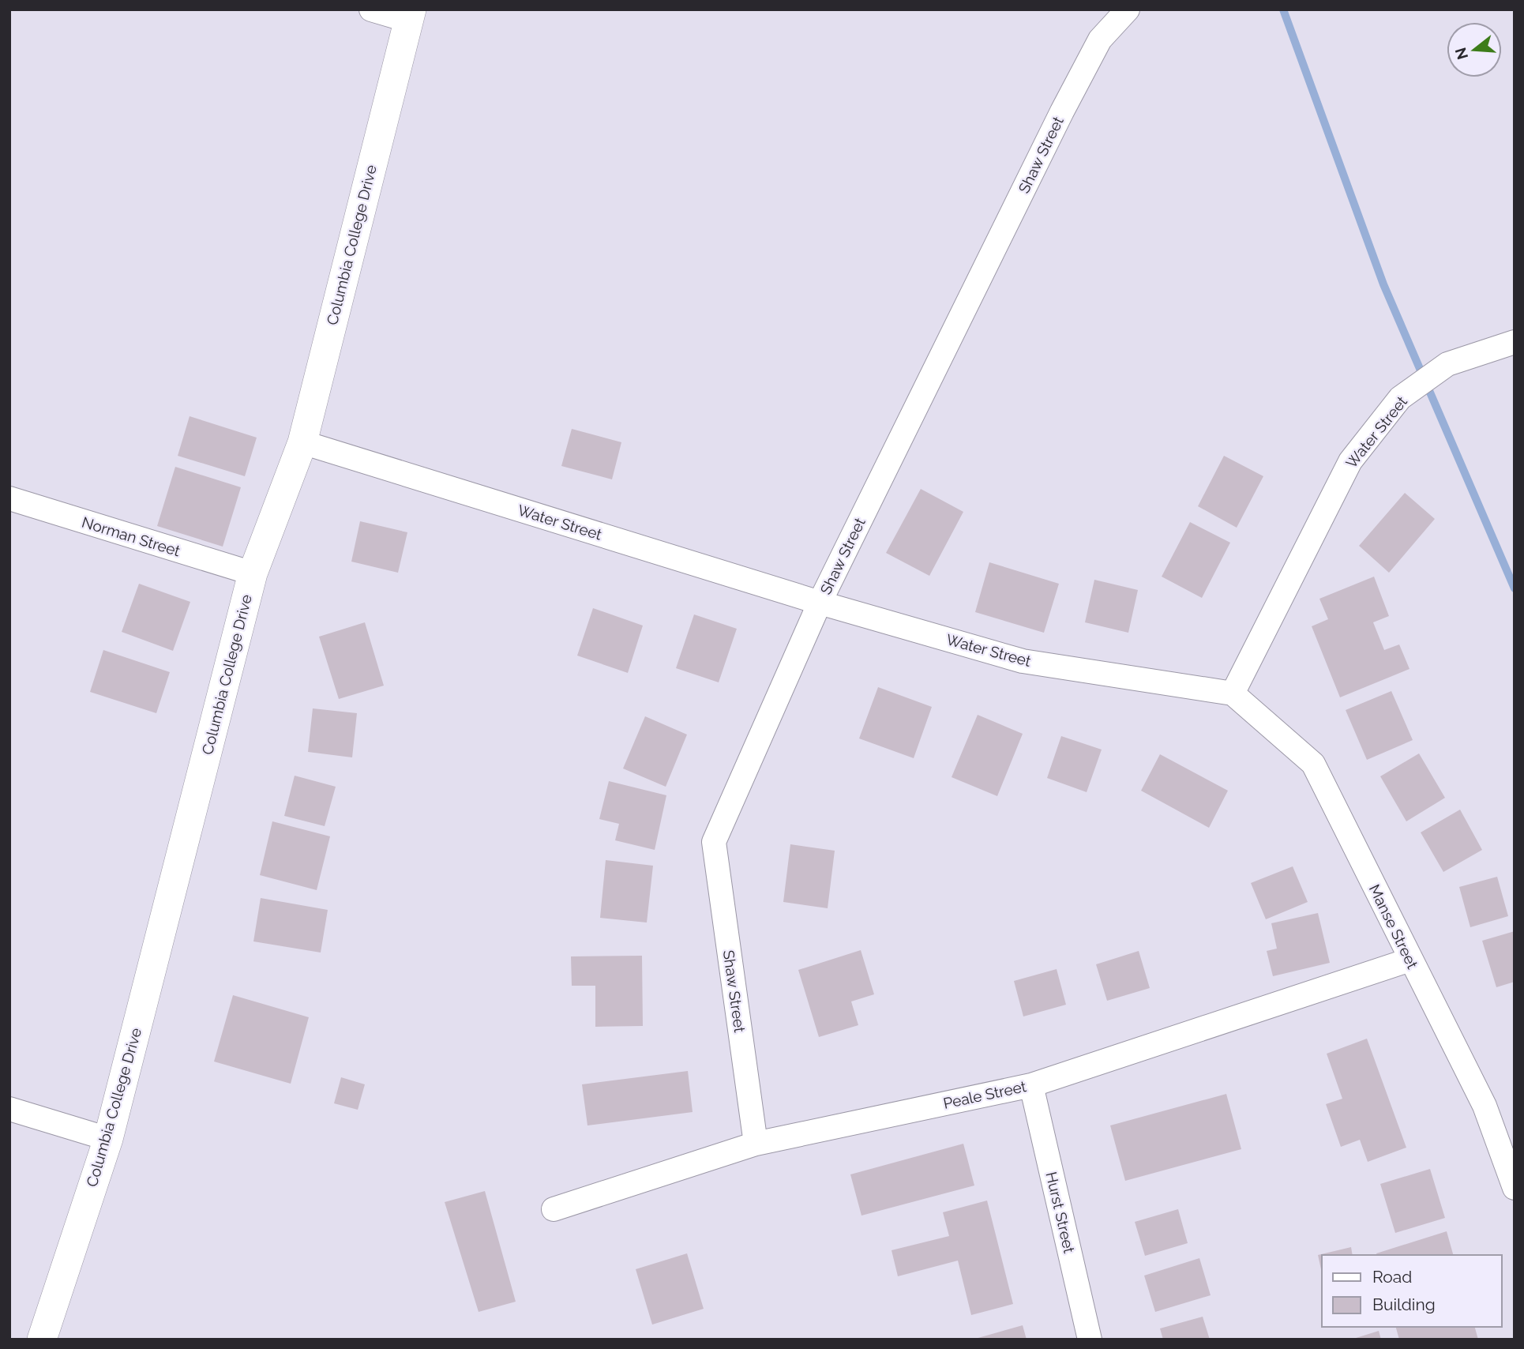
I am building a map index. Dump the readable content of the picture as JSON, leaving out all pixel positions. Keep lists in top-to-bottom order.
{
  "streets": {
    "street": [
      "Shaw Street",
      "Columbia College Drive",
      "Water Street",
      "Norman Street",
      "Manse Street",
      "Peale Street",
      "Hurst Street"
    ]
  },
  "crossings": [
    ["Shaw Street", "Water Street"],
    ["Shaw Street", "Peale Street"],
    ["Columbia College Drive", "Water Street"],
    ["Columbia College Drive", "Norman Street"],
    ["Water Street", "Manse Street"],
    ["Manse Street", "Peale Street"],
    ["Peale Street", "Hurst Street"]
  ],
  "legend": ["Road", "Building"],
  "north": "left"
}
